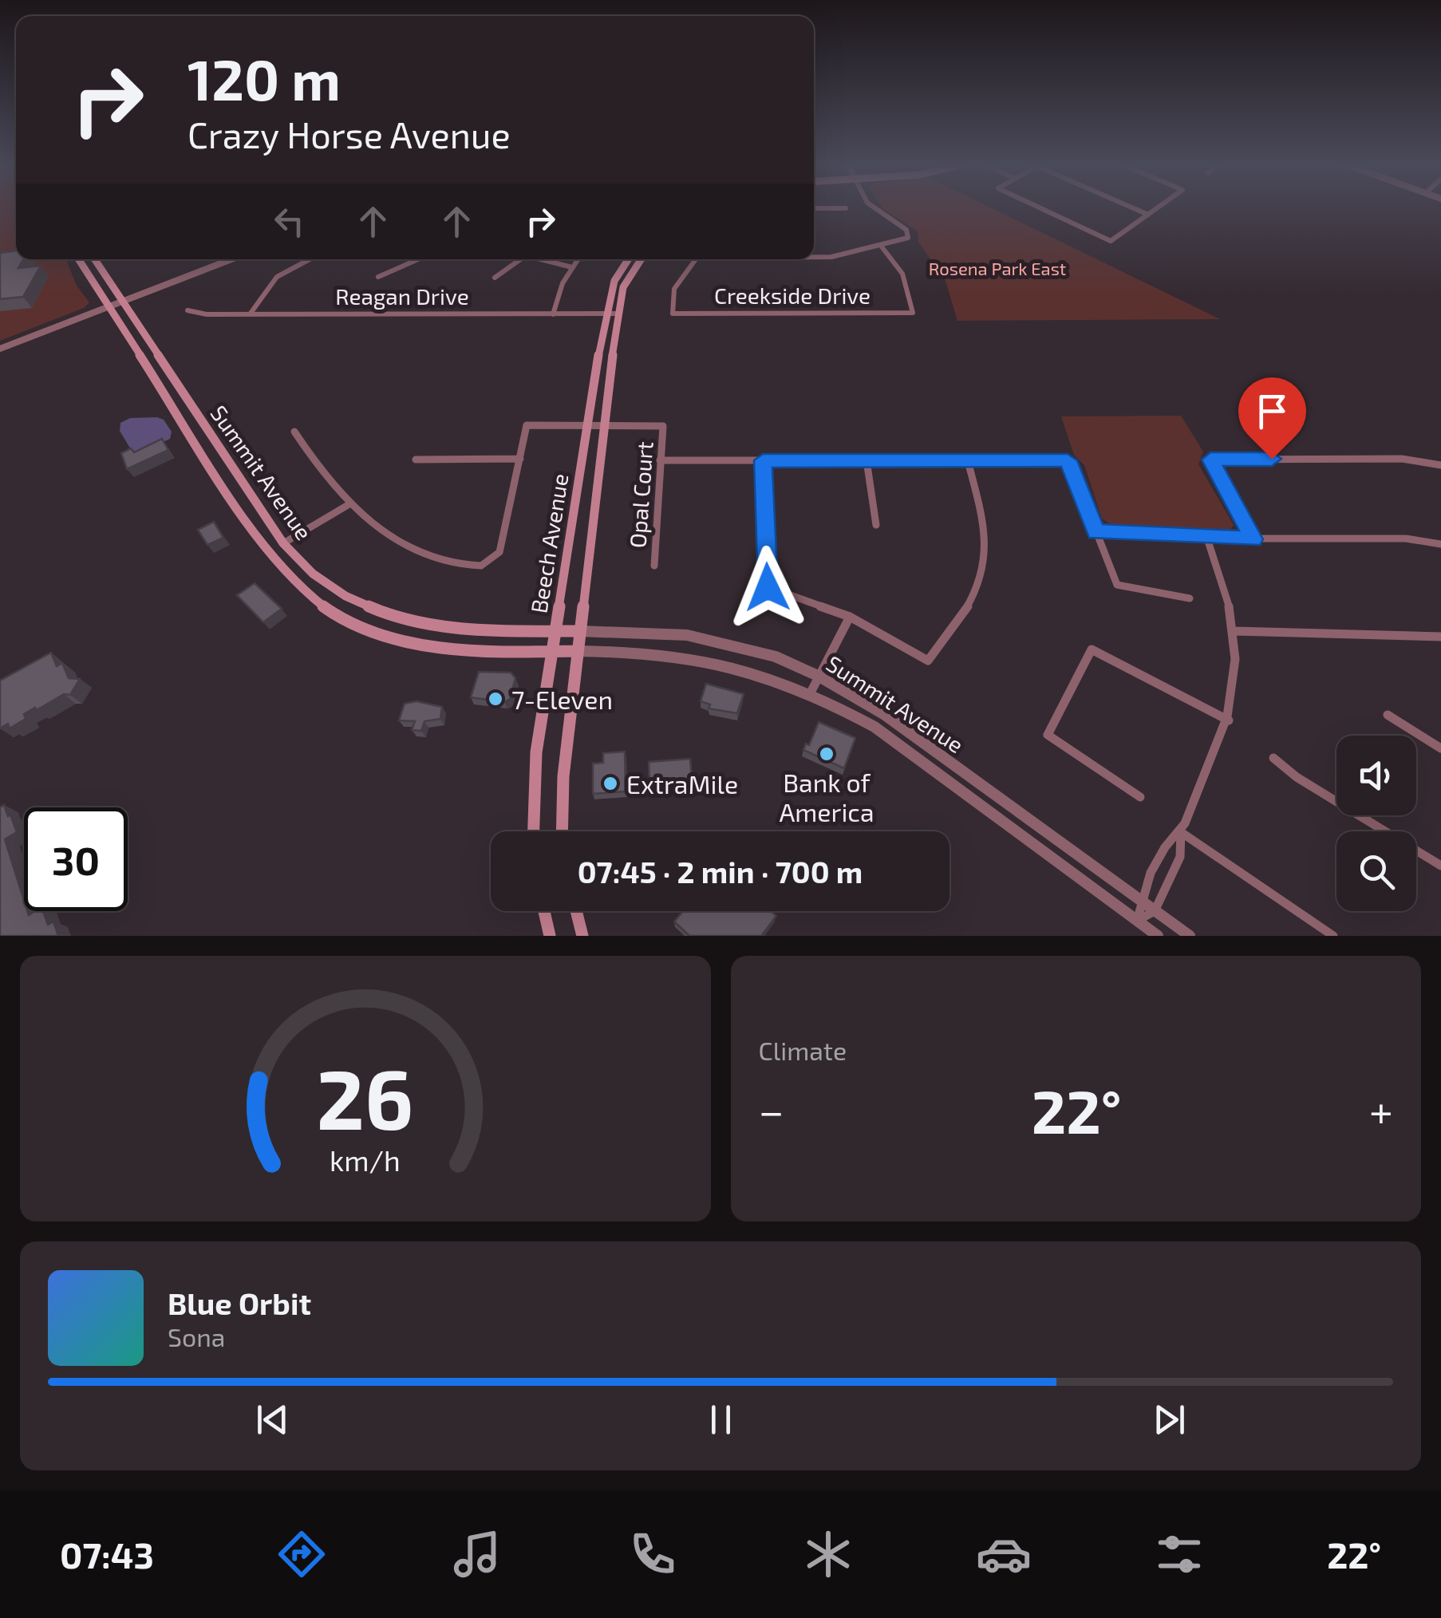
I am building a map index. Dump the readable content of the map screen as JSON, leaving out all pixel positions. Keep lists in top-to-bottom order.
{
  "streets": {
    "main road": ["Summit Avenue", "Beech Avenue"],
    "street": ["Creekside Drive", "Reagan Drive", "Opal Court"]
  },
  "crossings": [
    ["Reagan Drive", "Beech Avenue"],
    ["Summit Avenue", "Beech Avenue"]
  ],
  "parks": ["Rosena Park East"],
  "places": ["7-Eleven", "Bank of America", "ExtraMile"],
  "page": {
    "turn": ["120 m", "Crazy Horse Avenue"],
    "limit": "30",
    "trip": "07:45 · 2 min · 700 m",
    "tile": "Climate",
    "heat": ["−", "22°", "+"],
    "song": ["Blue Orbit", "Sona"],
    "tabs": ["07:43", "22°"],
    "gauge": ["26", "km/h"]
  }
}
